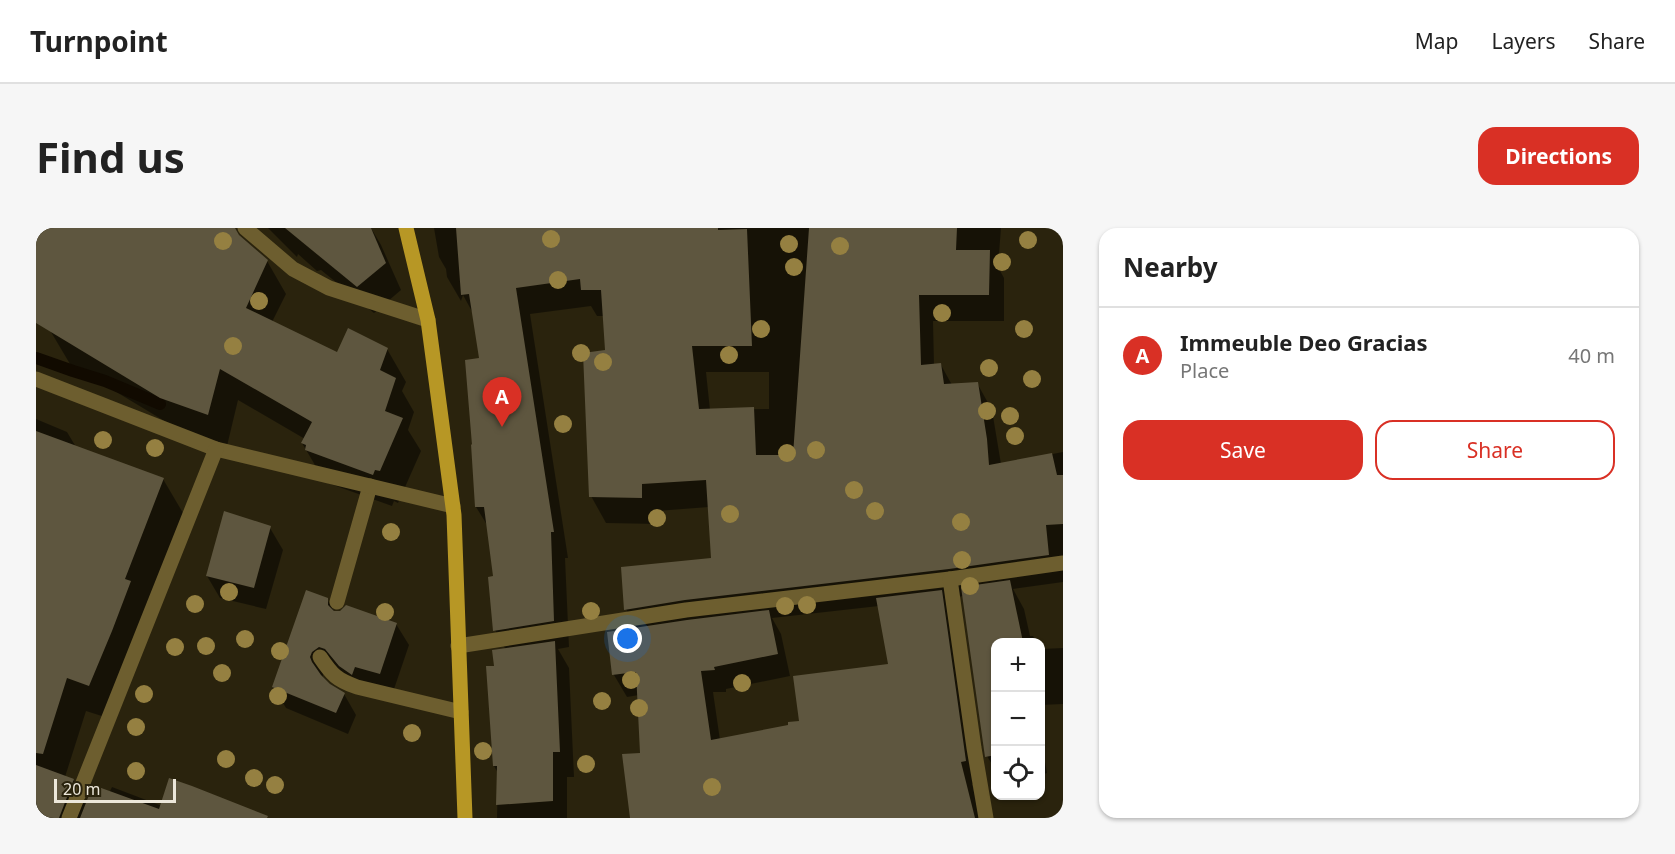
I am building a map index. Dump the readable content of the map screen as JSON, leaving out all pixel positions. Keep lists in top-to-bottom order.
{
  "scale_bar": "20 m",
  "page": {
    "header": "Turnpoint",
    "nav": ["Map", "Layers", "Share"],
    "buttons": [
      "Directions",
      ["Save", "Share"]
    ],
    "title": "Find us",
    "heading": "Nearby",
    "list": [
      {
        "mark": "A",
        "name": "Immeuble Deo Gracias",
        "note": "Place",
        "value": "40 m"
      }
    ],
    "pins": "A",
    "map_buttons": ["+", "−"],
    "scale": "20 m"
  }
}
